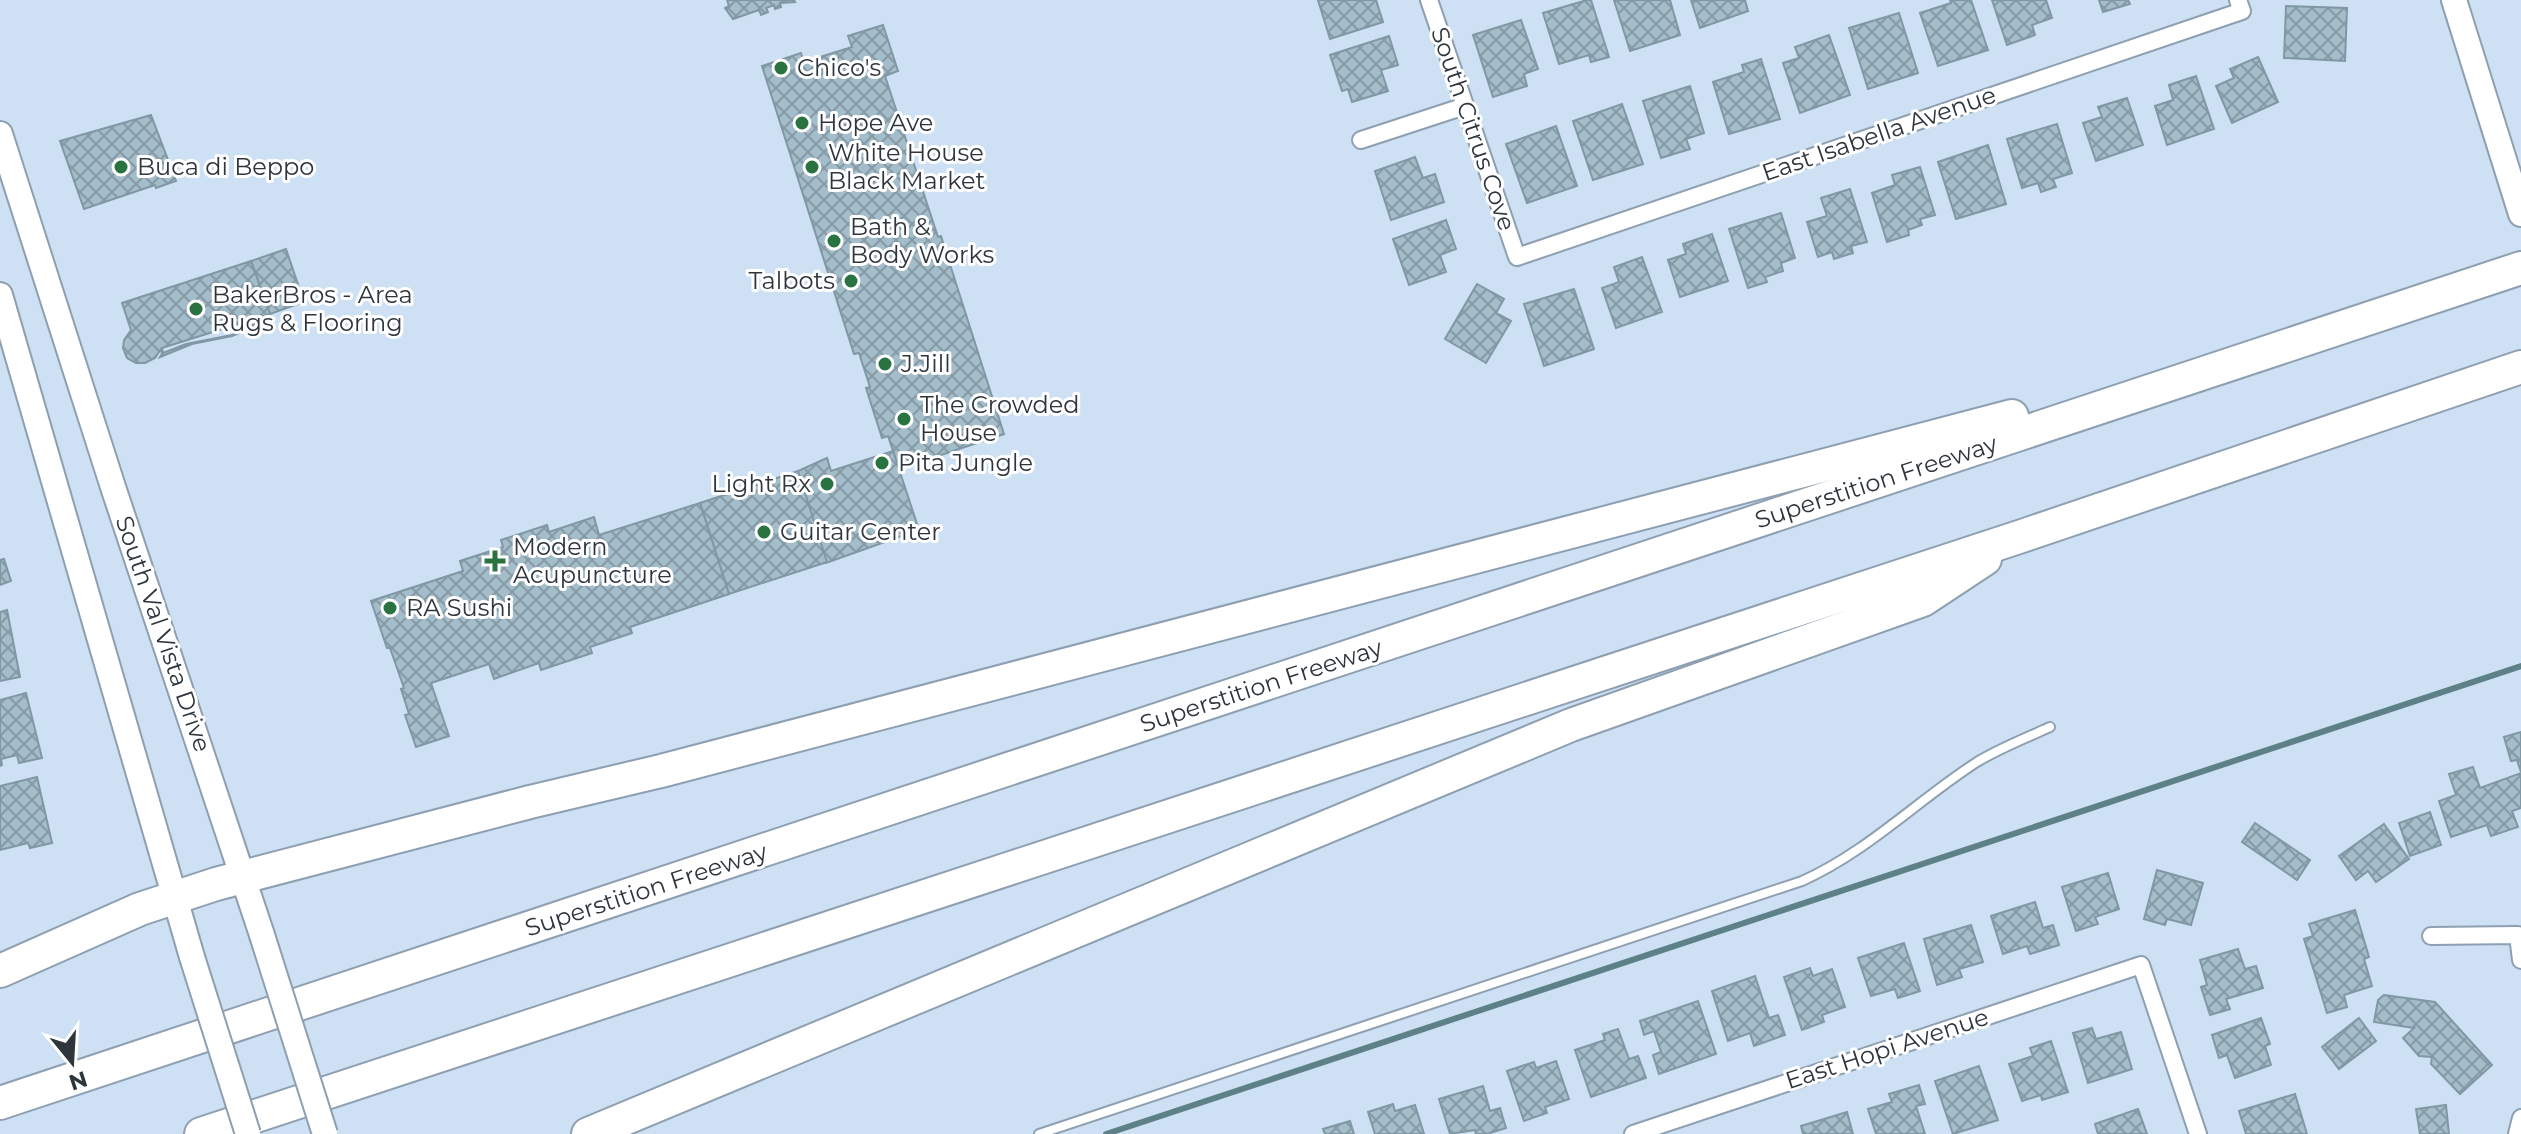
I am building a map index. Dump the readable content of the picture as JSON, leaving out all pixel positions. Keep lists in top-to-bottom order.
{
  "streets": {
    "highway": ["Superstition Freeway"],
    "main road": ["South Val Vista Drive"],
    "street": ["South Citrus Cove", "East Isabella Avenue", "East Hopi Avenue"]
  },
  "crossings": [
    ["South Citrus Cove", "East Isabella Avenue"]
  ],
  "places": {
    "other": [
      "Chico's",
      "Hope Ave",
      "Buca di Beppo",
      "White House Black Market",
      "Bath & Body Works",
      "Talbots",
      "BakerBros - Area Rugs & Flooring",
      "J.Jill",
      "The Crowded House",
      "Pita Jungle",
      "Light Rx",
      "Guitar Center",
      "RA Sushi"
    ],
    "health": ["Modern Acupuncture"]
  },
  "north": "bottom"
}
